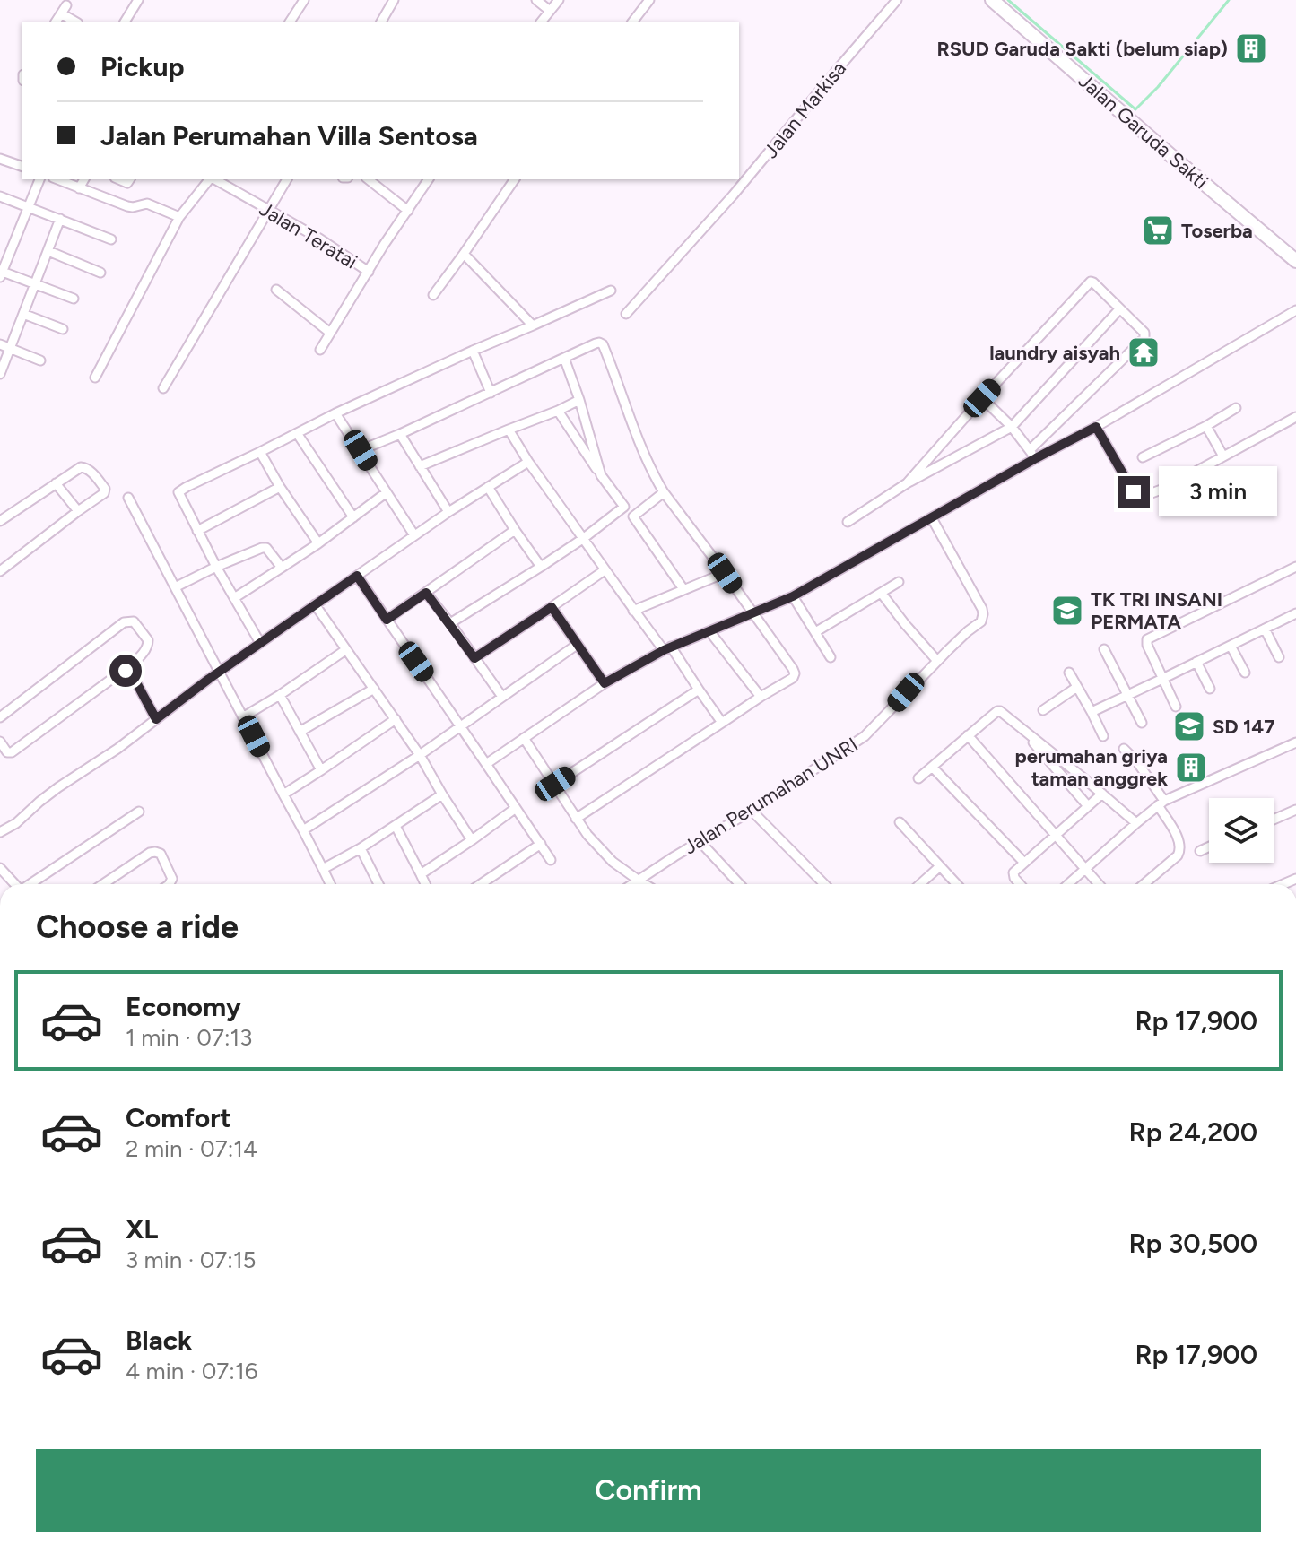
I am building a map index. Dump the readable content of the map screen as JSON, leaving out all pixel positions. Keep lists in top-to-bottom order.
{
  "streets": {
    "highway": ["Jalan Garuda Sakti"],
    "street": ["Jalan Markisa", "Jalan Teratai", "Jalan Perumahan UNRI"]
  },
  "places": {
    "building": ["RSUD Garuda Sakti (belum siap)", "perumahan griya taman anggrek"],
    "supermarket": ["Toserba"],
    "temple": ["laundry aisyah"],
    "school or university": ["TK TRI INSANI PERMATA", "SD 147"]
  },
  "page": {
    "banner": ["Pickup", "Jalan Perumahan Villa Sentosa"],
    "bubble": "3 min",
    "heading": "Choose a ride",
    "list": [
      {
        "name": "Economy",
        "note": "1 min · 07:13",
        "value": "Rp 17,900"
      },
      {
        "name": "Comfort",
        "note": "2 min · 07:14",
        "value": "Rp 24,200"
      },
      {
        "name": "XL",
        "note": "3 min · 07:15",
        "value": "Rp 30,500"
      },
      {
        "name": "Black",
        "note": "4 min · 07:16",
        "value": "Rp 17,900"
      }
    ],
    "buttons": "Confirm"
  }
}
